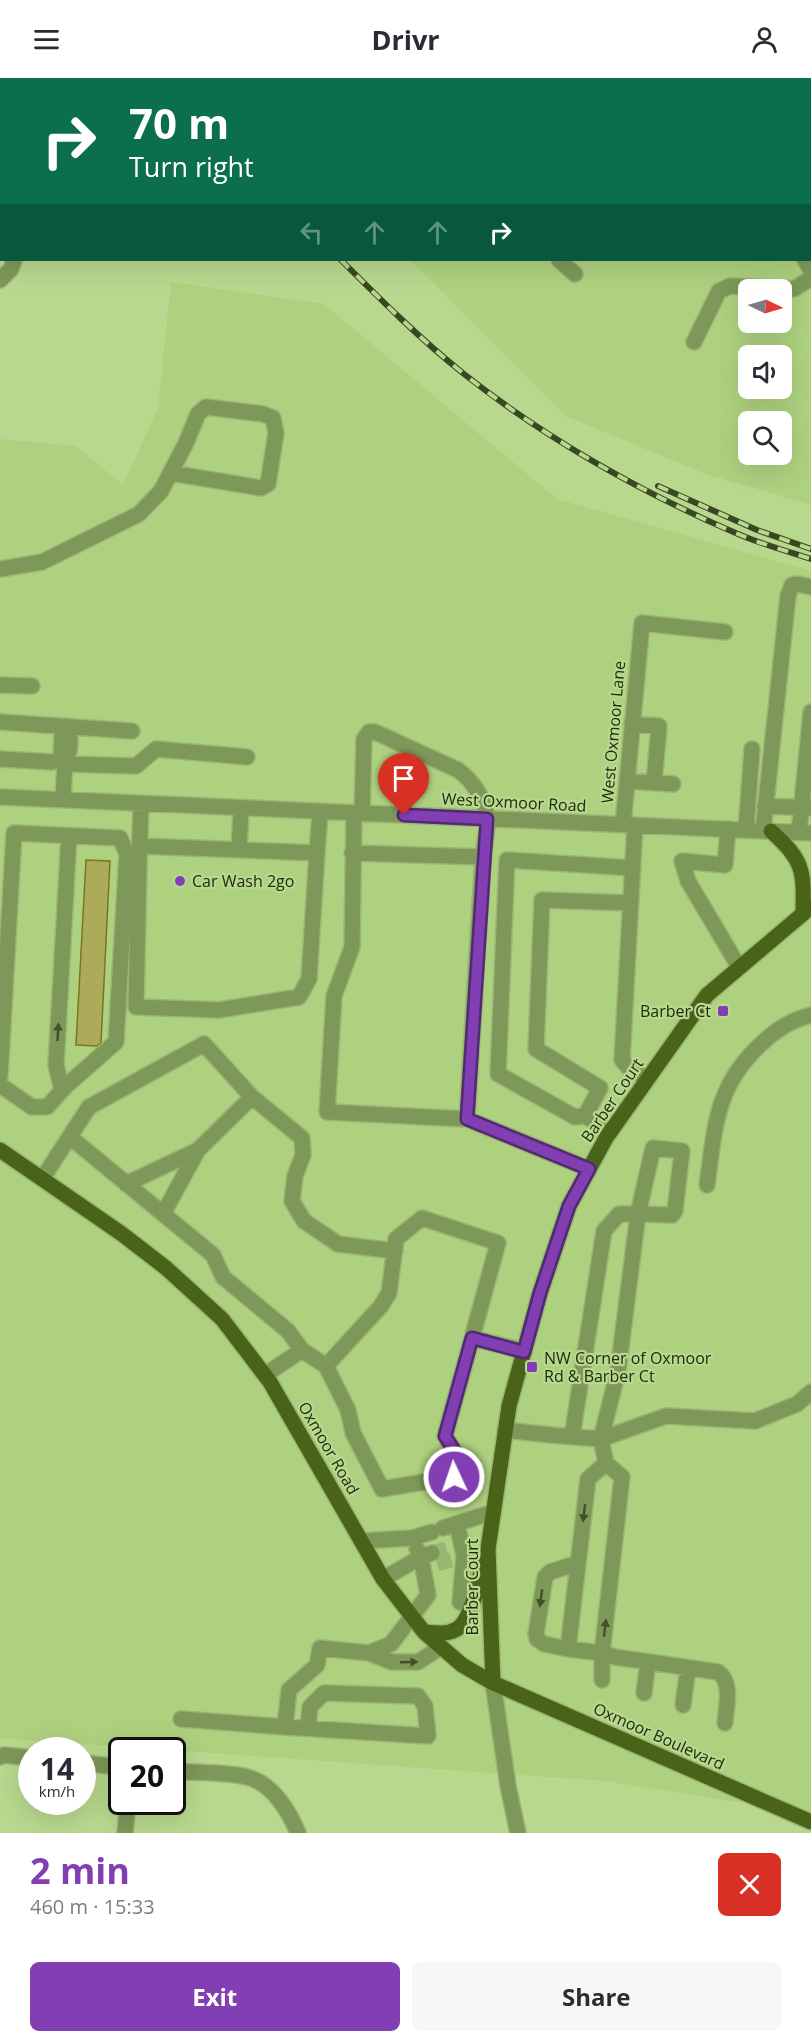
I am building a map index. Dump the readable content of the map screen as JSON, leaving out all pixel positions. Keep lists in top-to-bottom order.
{
  "streets": {
    "main road": ["Barber Court", "Oxmoor Road", "Oxmoor Boulevard"],
    "street": ["West Oxmoor Lane", "West Oxmoor Road"]
  },
  "crossings": [
    ["West Oxmoor Lane", "West Oxmoor Road"],
    ["West Oxmoor Lane", "Barber Court"],
    ["Barber Court", "Oxmoor Road"],
    ["Barber Court", "Oxmoor Boulevard"],
    ["Oxmoor Road", "Oxmoor Boulevard"]
  ],
  "places": {
    "other": ["Car Wash 2go"],
    "transit": ["Barber Ct", "NW Corner of Oxmoor Rd & Barber Ct"]
  },
  "north": "right",
  "page": {
    "header": "Drivr",
    "turn": ["70 m", "Turn right"],
    "speed": "14 km/h",
    "limit": "20",
    "heading": ["2 min", "460 m · 15:33"],
    "buttons": ["Exit", "Share"]
  }
}
